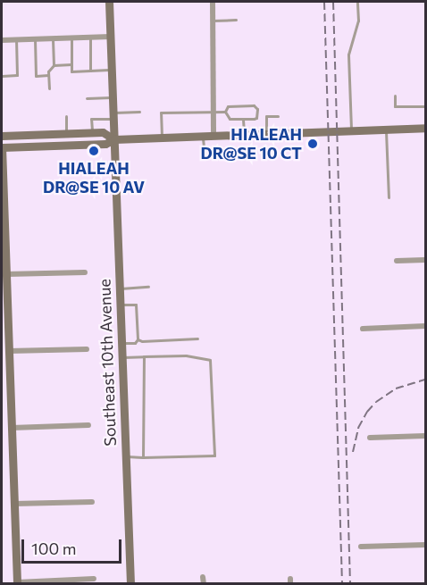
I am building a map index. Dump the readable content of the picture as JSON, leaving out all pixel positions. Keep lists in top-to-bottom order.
{
  "streets": {
    "street": ["Southeast 10th Avenue"]
  },
  "places": ["HIALEAH DR@SE 10 CT", "HIALEAH DR@SE 10 AV"],
  "scale_bar": "100 m"
}
